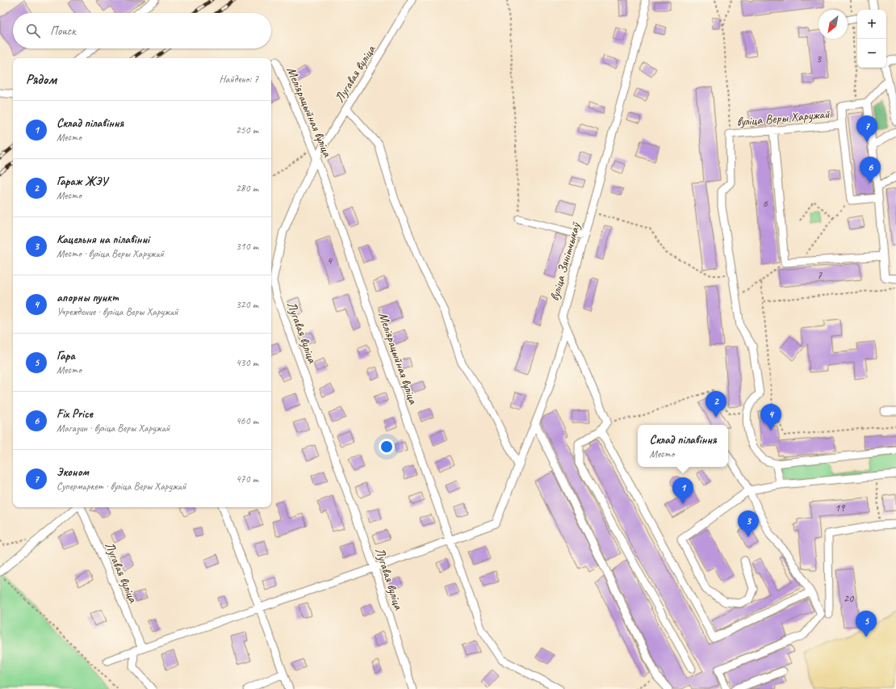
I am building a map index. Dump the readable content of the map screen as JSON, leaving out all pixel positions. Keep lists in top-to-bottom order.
{
  "streets": {
    "street": [
      "Лугавая вуліца",
      "Меліярацыйная вуліца",
      "вуліца Веры Харужай",
      "вуліца Зянітчыкаў"
    ]
  },
  "crossings": [
    ["Лугавая вуліца", "Меліярацыйная вуліца"]
  ],
  "house_numbers": [
    "3",
    "6",
    "4",
    "7",
    "19",
    "20"
  ],
  "north": "bottom left",
  "page": {
    "map_buttons": ["+", "−"],
    "search": "Поиск",
    "heading": ["Рядом", "Найдено: 7"],
    "list": [
      {
        "mark": "1",
        "name": "Склад пілавіння",
        "note": "Место",
        "value": "250 m"
      },
      {
        "mark": "2",
        "name": "Гараж ЖЭУ",
        "note": "Место",
        "value": "280 m"
      },
      {
        "mark": "3",
        "name": "Кацельня на пілавінні",
        "note": "Место · вуліца Веры Харужай",
        "value": "310 m"
      },
      {
        "mark": "4",
        "name": "апорны пункт",
        "note": "Учреждение · вуліца Веры Харужай",
        "value": "320 m"
      },
      {
        "mark": "5",
        "name": "Гара",
        "note": "Место",
        "value": "430 m"
      },
      {
        "mark": "6",
        "name": "Fix Price",
        "note": "Магазин · вуліца Веры Харужай",
        "value": "460 m"
      },
      {
        "mark": "7",
        "name": "Эконом",
        "note": "Супермаркет · вуліца Веры Харужай",
        "value": "470 m"
      }
    ],
    "pins": [
      "7",
      "6",
      "2",
      "4",
      "1",
      "3",
      "5"
    ],
    "popup": ["Склад пілавіння", "Место"]
  }
}
